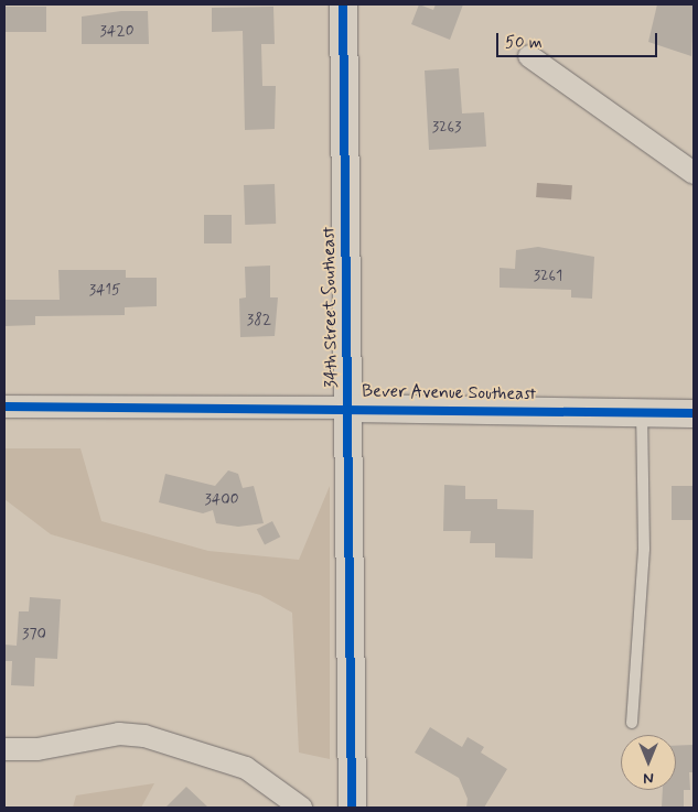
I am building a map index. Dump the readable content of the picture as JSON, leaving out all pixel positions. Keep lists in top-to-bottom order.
{
  "streets": {
    "street": ["34th Street Southeast", "Bever Avenue Southeast"]
  },
  "crossings": [
    ["34th Street Southeast", "Bever Avenue Southeast"]
  ],
  "house_numbers": [
    "3420",
    "3263",
    "3261",
    "3415",
    "382",
    "3400",
    "370"
  ],
  "scale_bar": "50 m",
  "north": "bottom"
}
